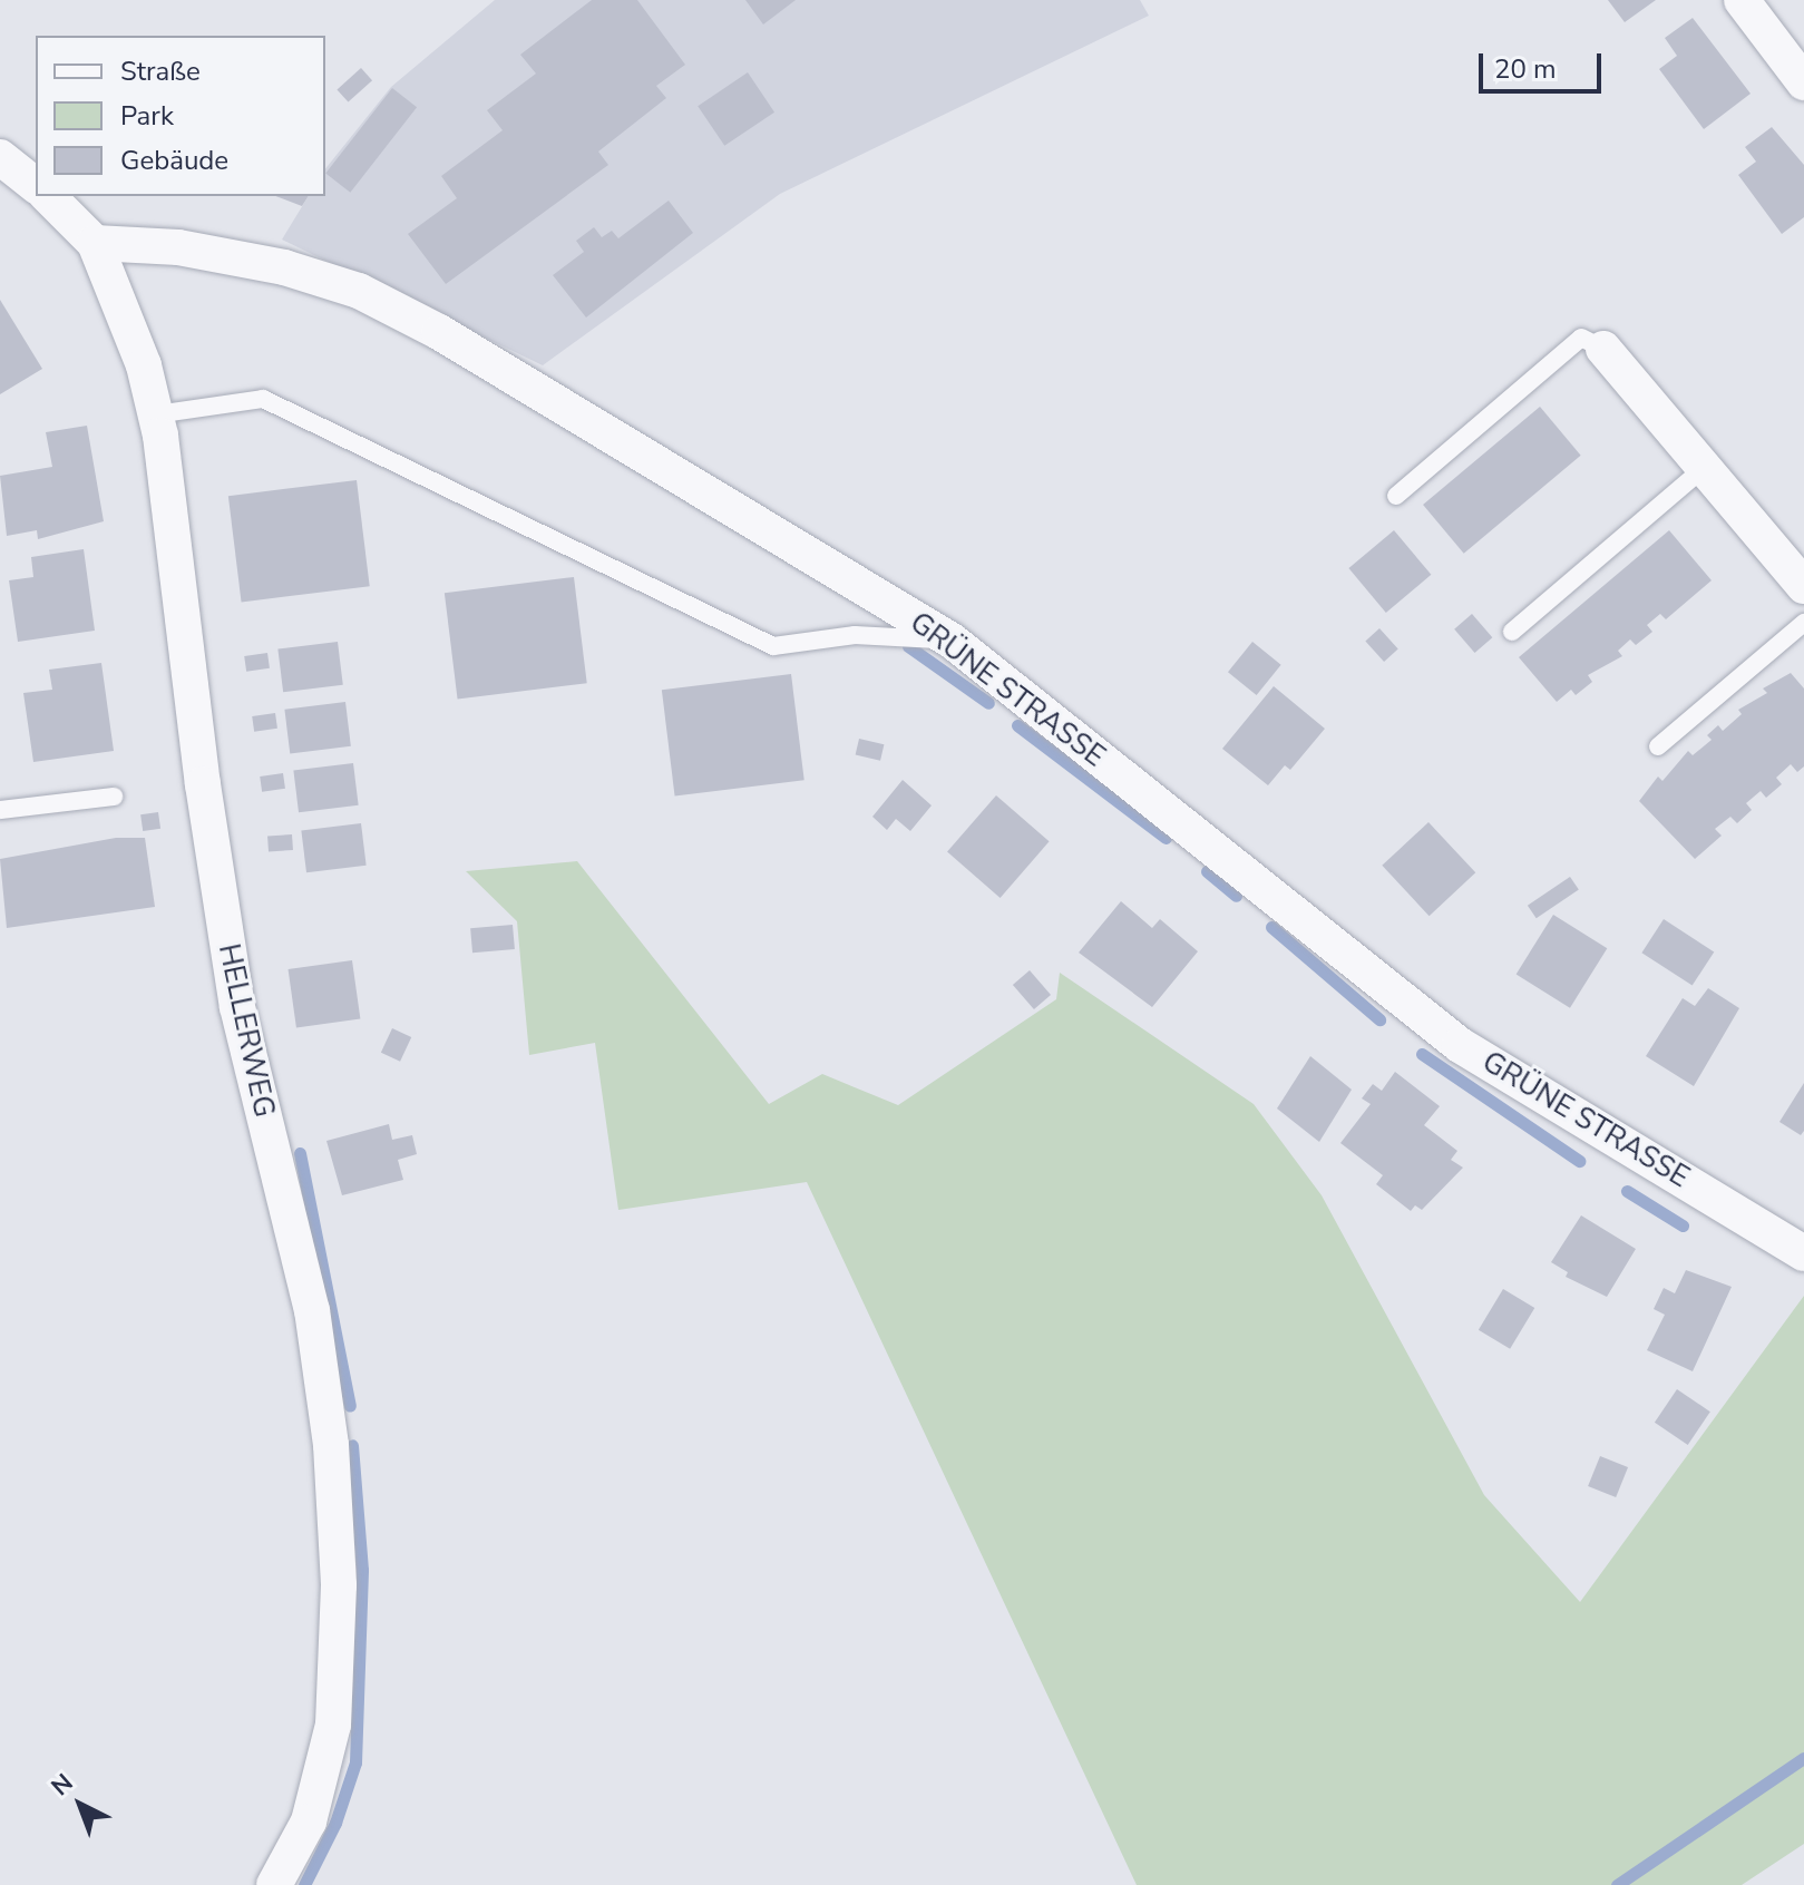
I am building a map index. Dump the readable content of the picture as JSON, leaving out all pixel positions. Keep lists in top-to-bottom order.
{
  "streets": {
    "street": ["GRÜNE STRASSE", "HELLERWEG"]
  },
  "crossings": [
    ["GRÜNE STRASSE", "HELLERWEG"]
  ],
  "legend": ["Straße", "Park", "Gebäude"],
  "scale_bar": "20 m",
  "north": "top left"
}
